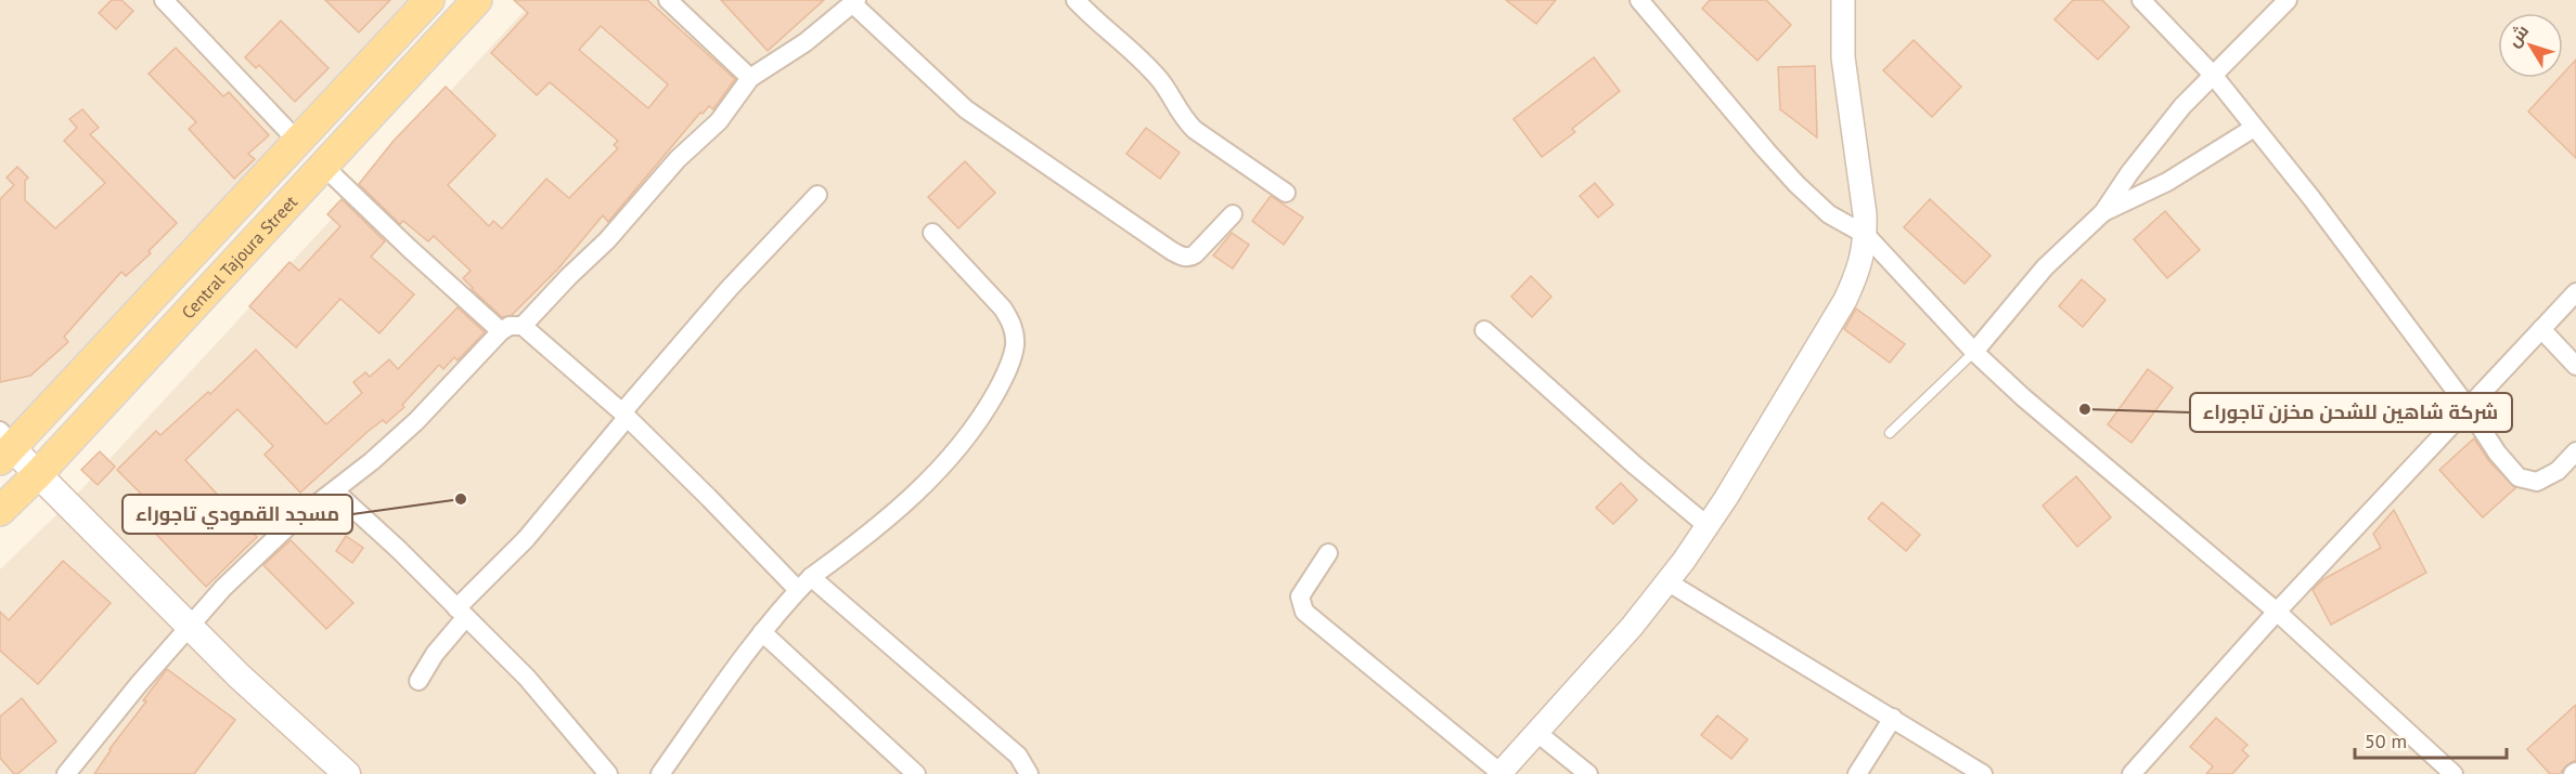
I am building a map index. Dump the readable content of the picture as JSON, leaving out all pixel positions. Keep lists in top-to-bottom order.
{
  "streets": {
    "main road": ["Central Tajoura Street"]
  },
  "places": ["شركة شاهين للشحن مخزن تاجوراء", "مسجد القمودي تاجوراء"],
  "scale_bar": "50 m",
  "north": "top left"
}
